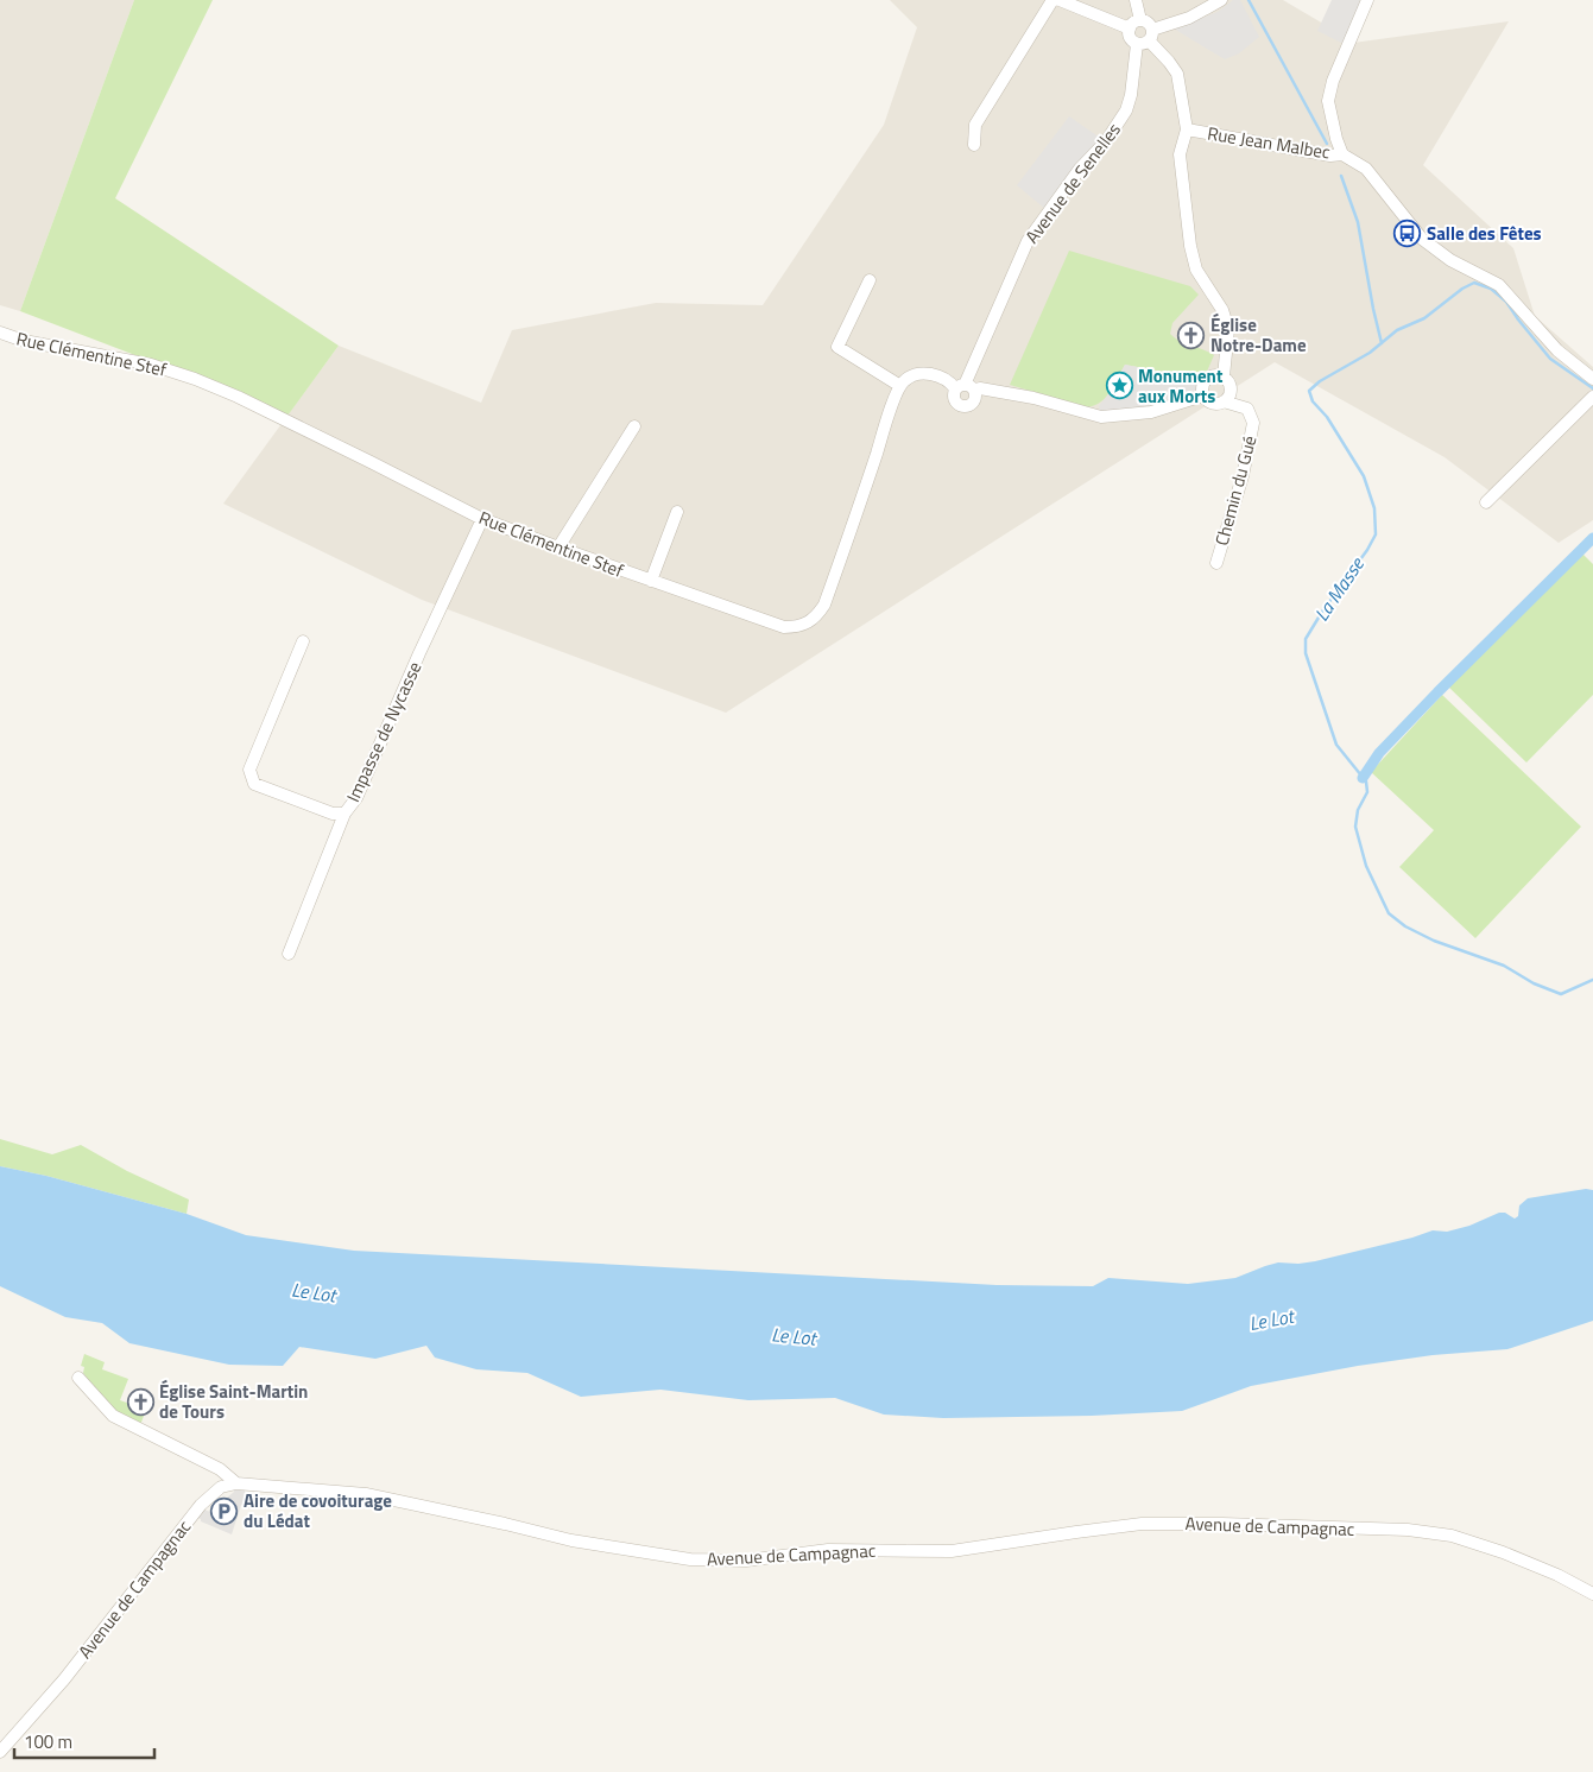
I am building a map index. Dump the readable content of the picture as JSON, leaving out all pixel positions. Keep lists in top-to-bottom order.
{
  "streets": {
    "street": [
      "Rue Jean Malbec",
      "Avenue de Senelles",
      "Rue Clémentine Stef",
      "Chemin du Gué",
      "Impasse de Nycasse",
      "Avenue de Campagnac"
    ]
  },
  "crossings": [
    ["Rue Jean Malbec", "Avenue de Senelles"],
    ["Rue Clémentine Stef", "Impasse de Nycasse"]
  ],
  "water": ["La Masse", "Le Lot"],
  "places": {
    "bus stop": ["Salle des Fêtes"],
    "church": ["Église Notre-Dame", "Église Saint-Martin de Tours"],
    "place": ["Monument aux Morts"],
    "parking": ["Aire de covoiturage du Lédat"]
  },
  "scale_bar": "100 m"
}
